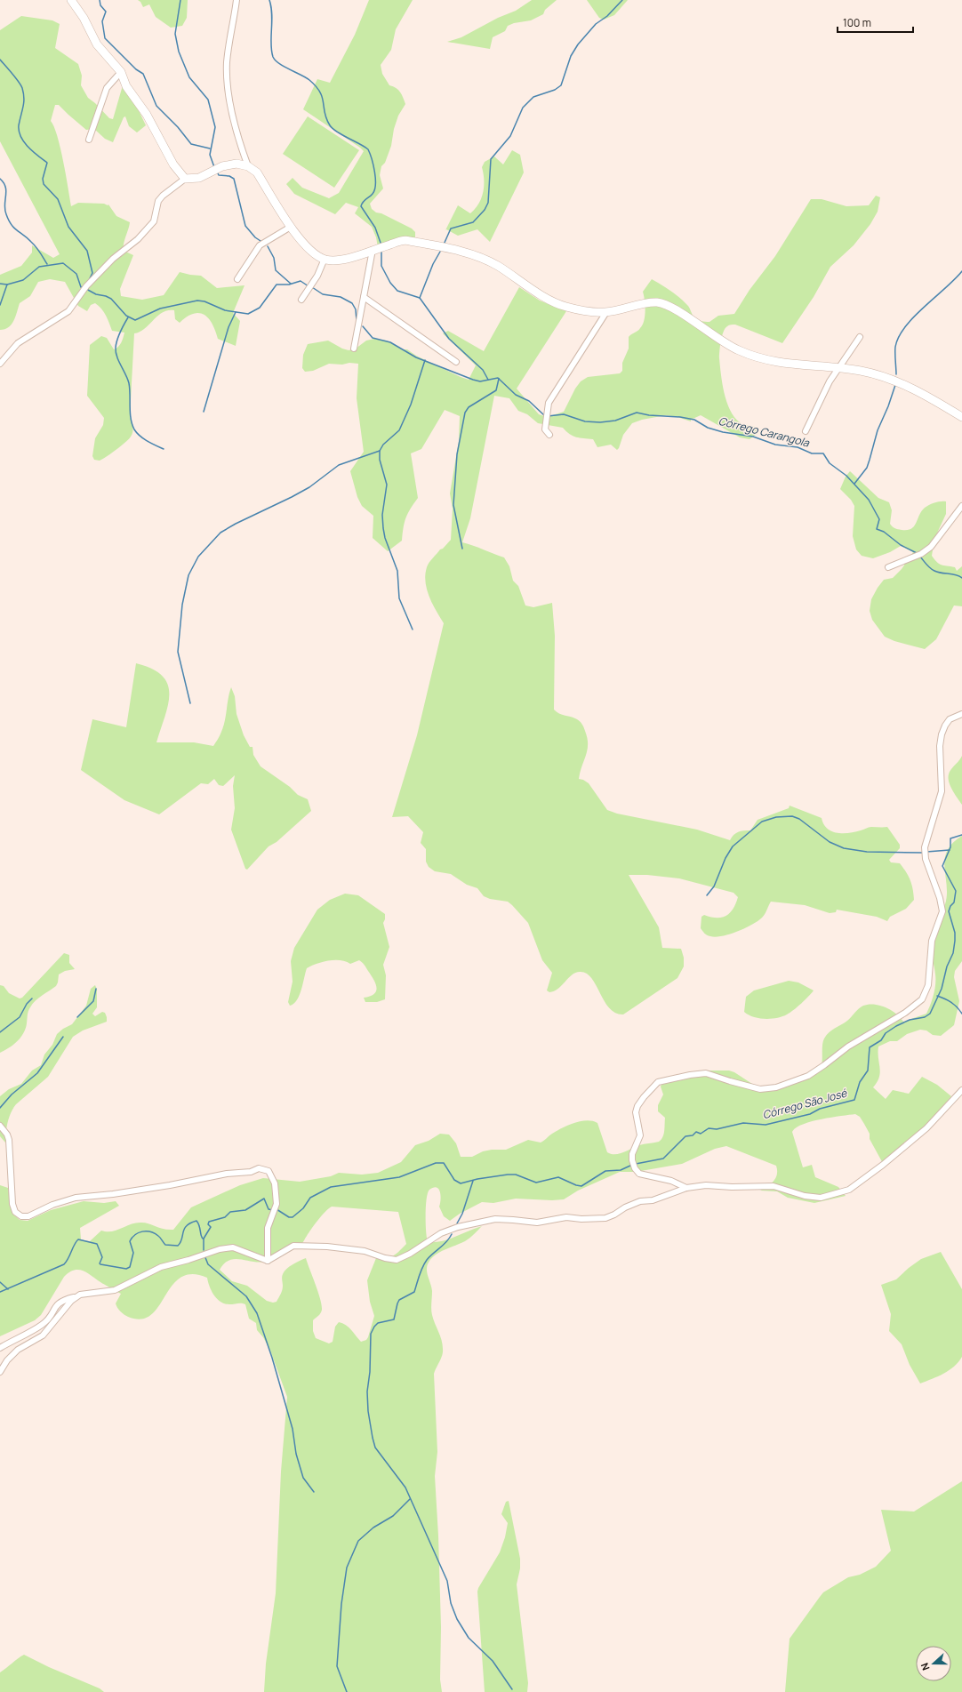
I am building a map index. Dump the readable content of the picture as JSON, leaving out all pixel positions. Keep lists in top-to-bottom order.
{
  "water": ["Córrego Carangola", "Córrego São José"],
  "scale_bar": "100 m",
  "north": "left"
}
